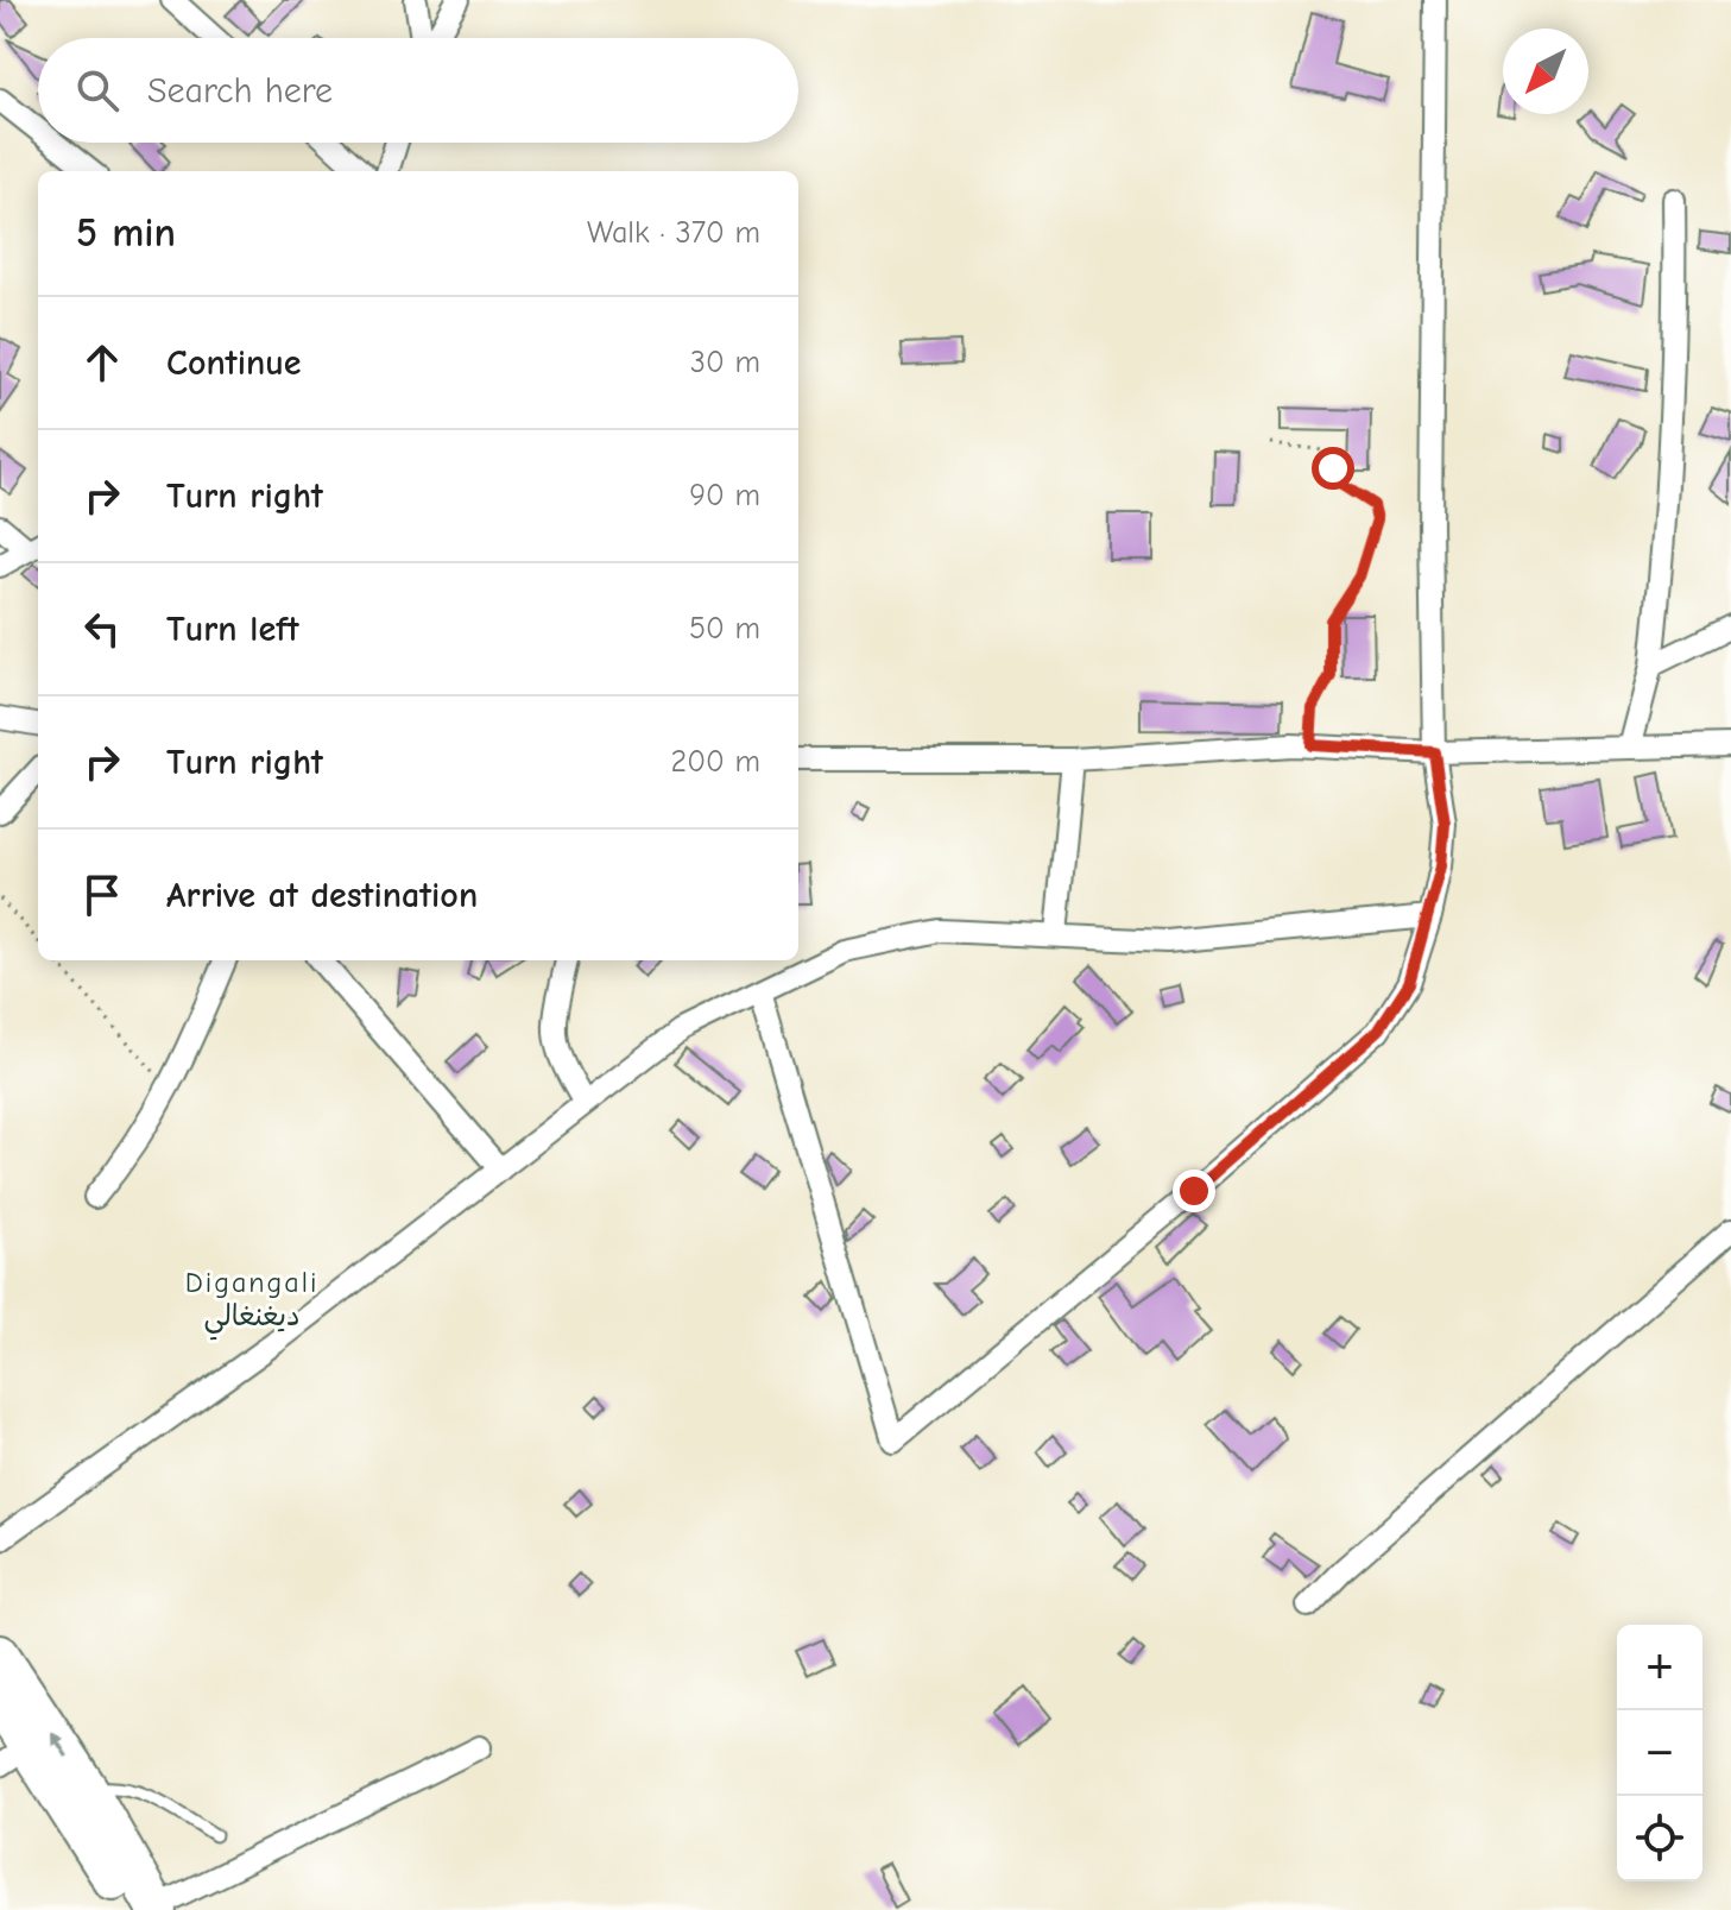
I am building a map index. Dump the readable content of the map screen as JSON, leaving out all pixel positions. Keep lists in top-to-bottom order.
{
  "districts": ["Digangali ديغنغالي"],
  "north": "bottom left",
  "page": {
    "search": "Search here",
    "heading": ["5 min", "Walk · 370 m"],
    "list": [
      ["Continue", "30 m"],
      ["Turn right", "90 m"],
      ["Turn left", "50 m"],
      ["Turn right", "200 m"],
      "Arrive at destination"
    ],
    "map_buttons": ["+", "−"]
  }
}
